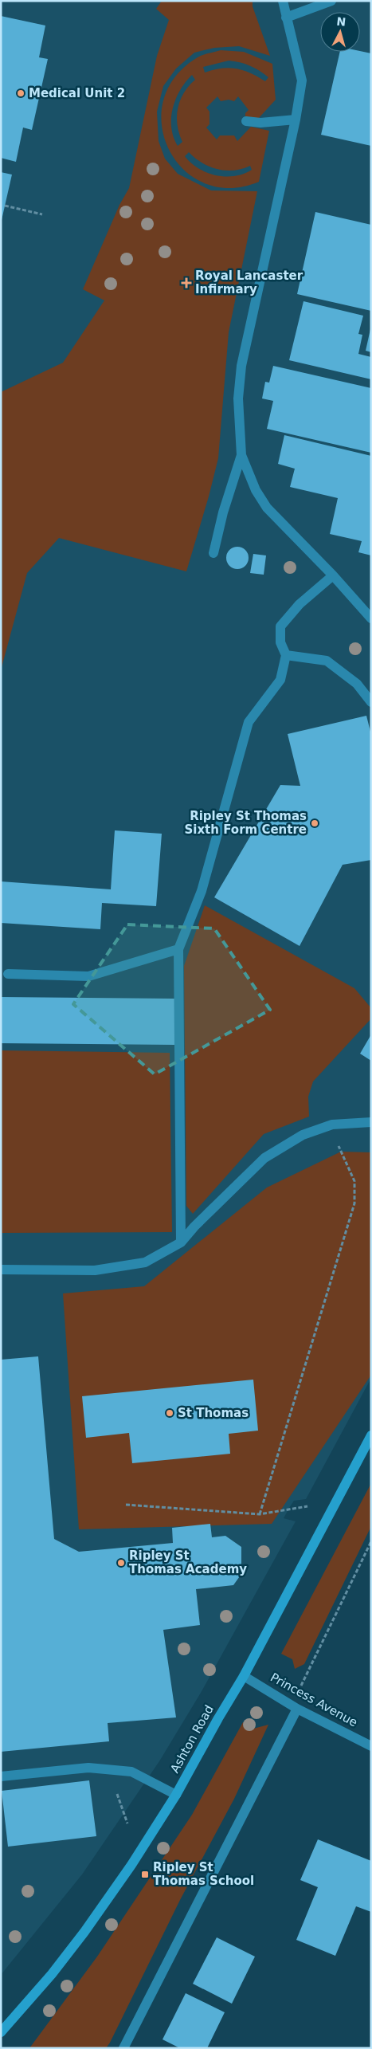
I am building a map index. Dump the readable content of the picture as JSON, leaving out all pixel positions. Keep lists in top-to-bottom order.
{
  "streets": {
    "main road": ["Ashton Road"],
    "street": ["Princess Avenue"]
  },
  "crossings": [
    ["Princess Avenue", "Ashton Road"]
  ],
  "places": {
    "other": [
      "Medical Unit 2",
      "Ripley St Thomas Sixth Form Centre",
      "St Thomas",
      "Ripley St Thomas Academy"
    ],
    "health": ["Royal Lancaster Infirmary"],
    "transit": ["Ripley St Thomas School"]
  },
  "north": "top"
}
